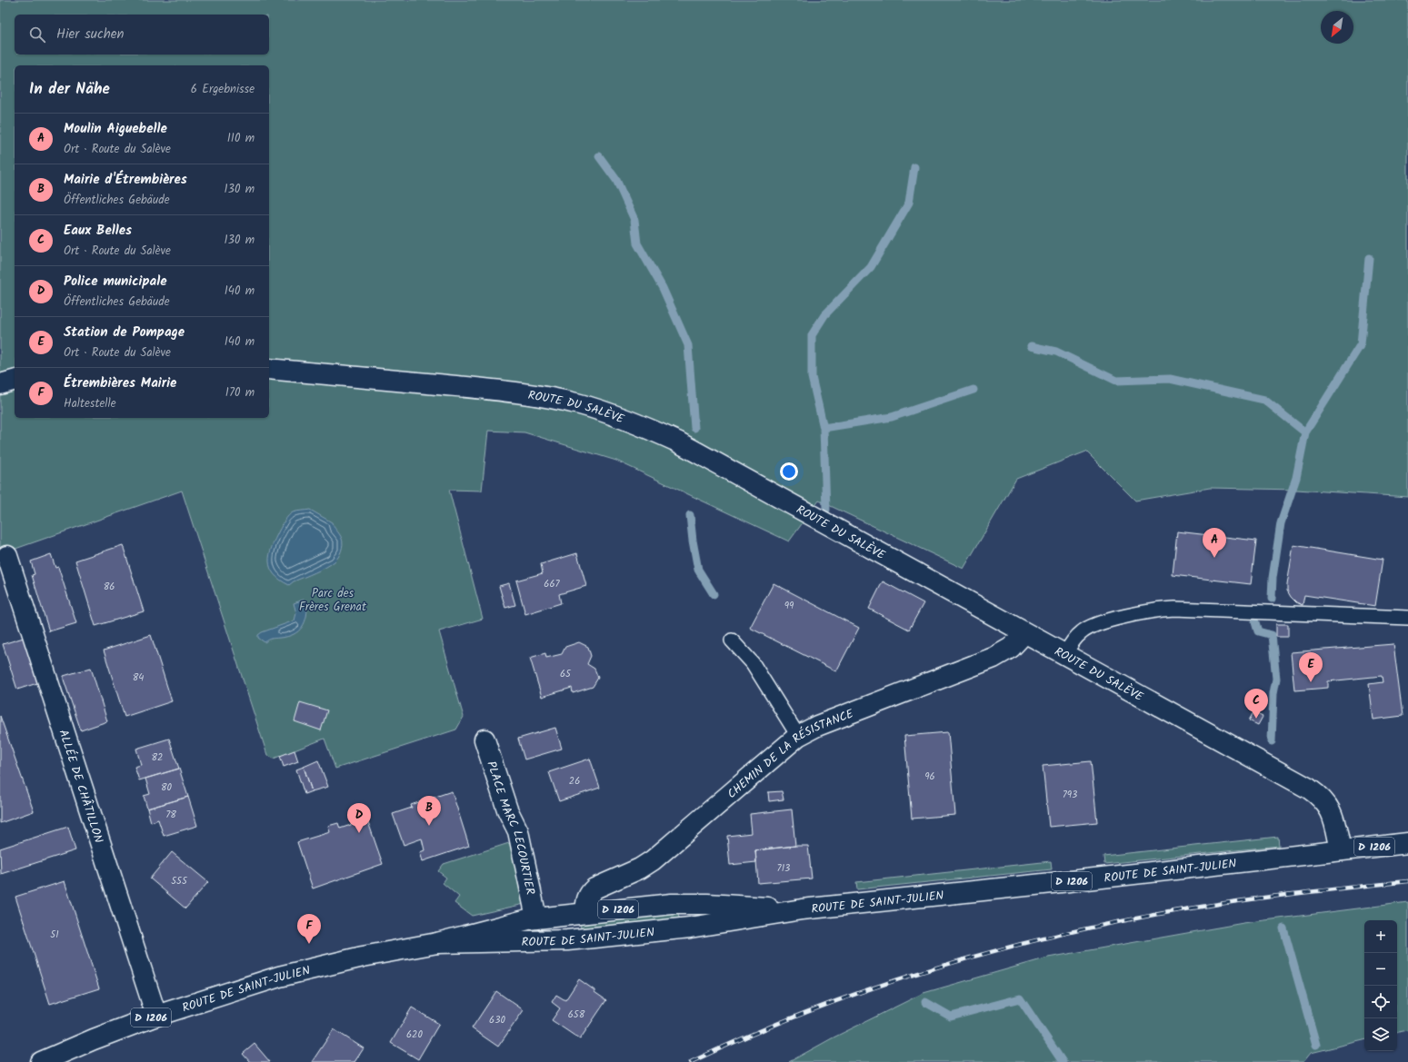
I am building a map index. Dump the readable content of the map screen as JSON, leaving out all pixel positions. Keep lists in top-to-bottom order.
{
  "streets": {
    "street": [
      "ROUTE DU SALÈVE",
      "CHEMIN DE LA RÉSISTANCE",
      "ALLÉE DE CHÂTILLON",
      "PLACE MARC LECOURTIER",
      "D 1206",
      "ROUTE DE SAINT-JULIEN"
    ]
  },
  "crossings": [
    ["ROUTE DU SALÈVE", "CHEMIN DE LA RÉSISTANCE"],
    ["ROUTE DU SALÈVE", "ROUTE DE SAINT-JULIEN"],
    ["CHEMIN DE LA RÉSISTANCE", "ROUTE DE SAINT-JULIEN"],
    ["ALLÉE DE CHÂTILLON", "ROUTE DE SAINT-JULIEN"],
    ["PLACE MARC LECOURTIER", "ROUTE DE SAINT-JULIEN"]
  ],
  "parks": ["Parc des Frères Grenat"],
  "house_numbers": [
    "667",
    "86",
    "99",
    "65",
    "84",
    "82",
    "96",
    "26",
    "80",
    "793",
    "78",
    "713",
    "555",
    "51",
    "658",
    "630",
    "620"
  ],
  "north": "bottom left",
  "page": {
    "search": "Hier suchen",
    "heading": ["In der Nähe", "6 Ergebnisse"],
    "list": [
      {
        "mark": "A",
        "name": "Moulin Aiguebelle",
        "note": "Ort · Route du Salève",
        "value": "110 m"
      },
      {
        "mark": "B",
        "name": "Mairie d'Étrembières",
        "note": "Öffentliches Gebäude",
        "value": "130 m"
      },
      {
        "mark": "C",
        "name": "Eaux Belles",
        "note": "Ort · Route du Salève",
        "value": "130 m"
      },
      {
        "mark": "D",
        "name": "Police municipale",
        "note": "Öffentliches Gebäude",
        "value": "140 m"
      },
      {
        "mark": "E",
        "name": "Station de Pompage",
        "note": "Ort · Route du Salève",
        "value": "140 m"
      },
      {
        "mark": "F",
        "name": "Étrembières Mairie",
        "note": "Haltestelle",
        "value": "170 m"
      }
    ],
    "pins": [
      "A",
      "E",
      "C",
      "B",
      "D",
      "F"
    ],
    "map_buttons": ["+", "−"]
  }
}
